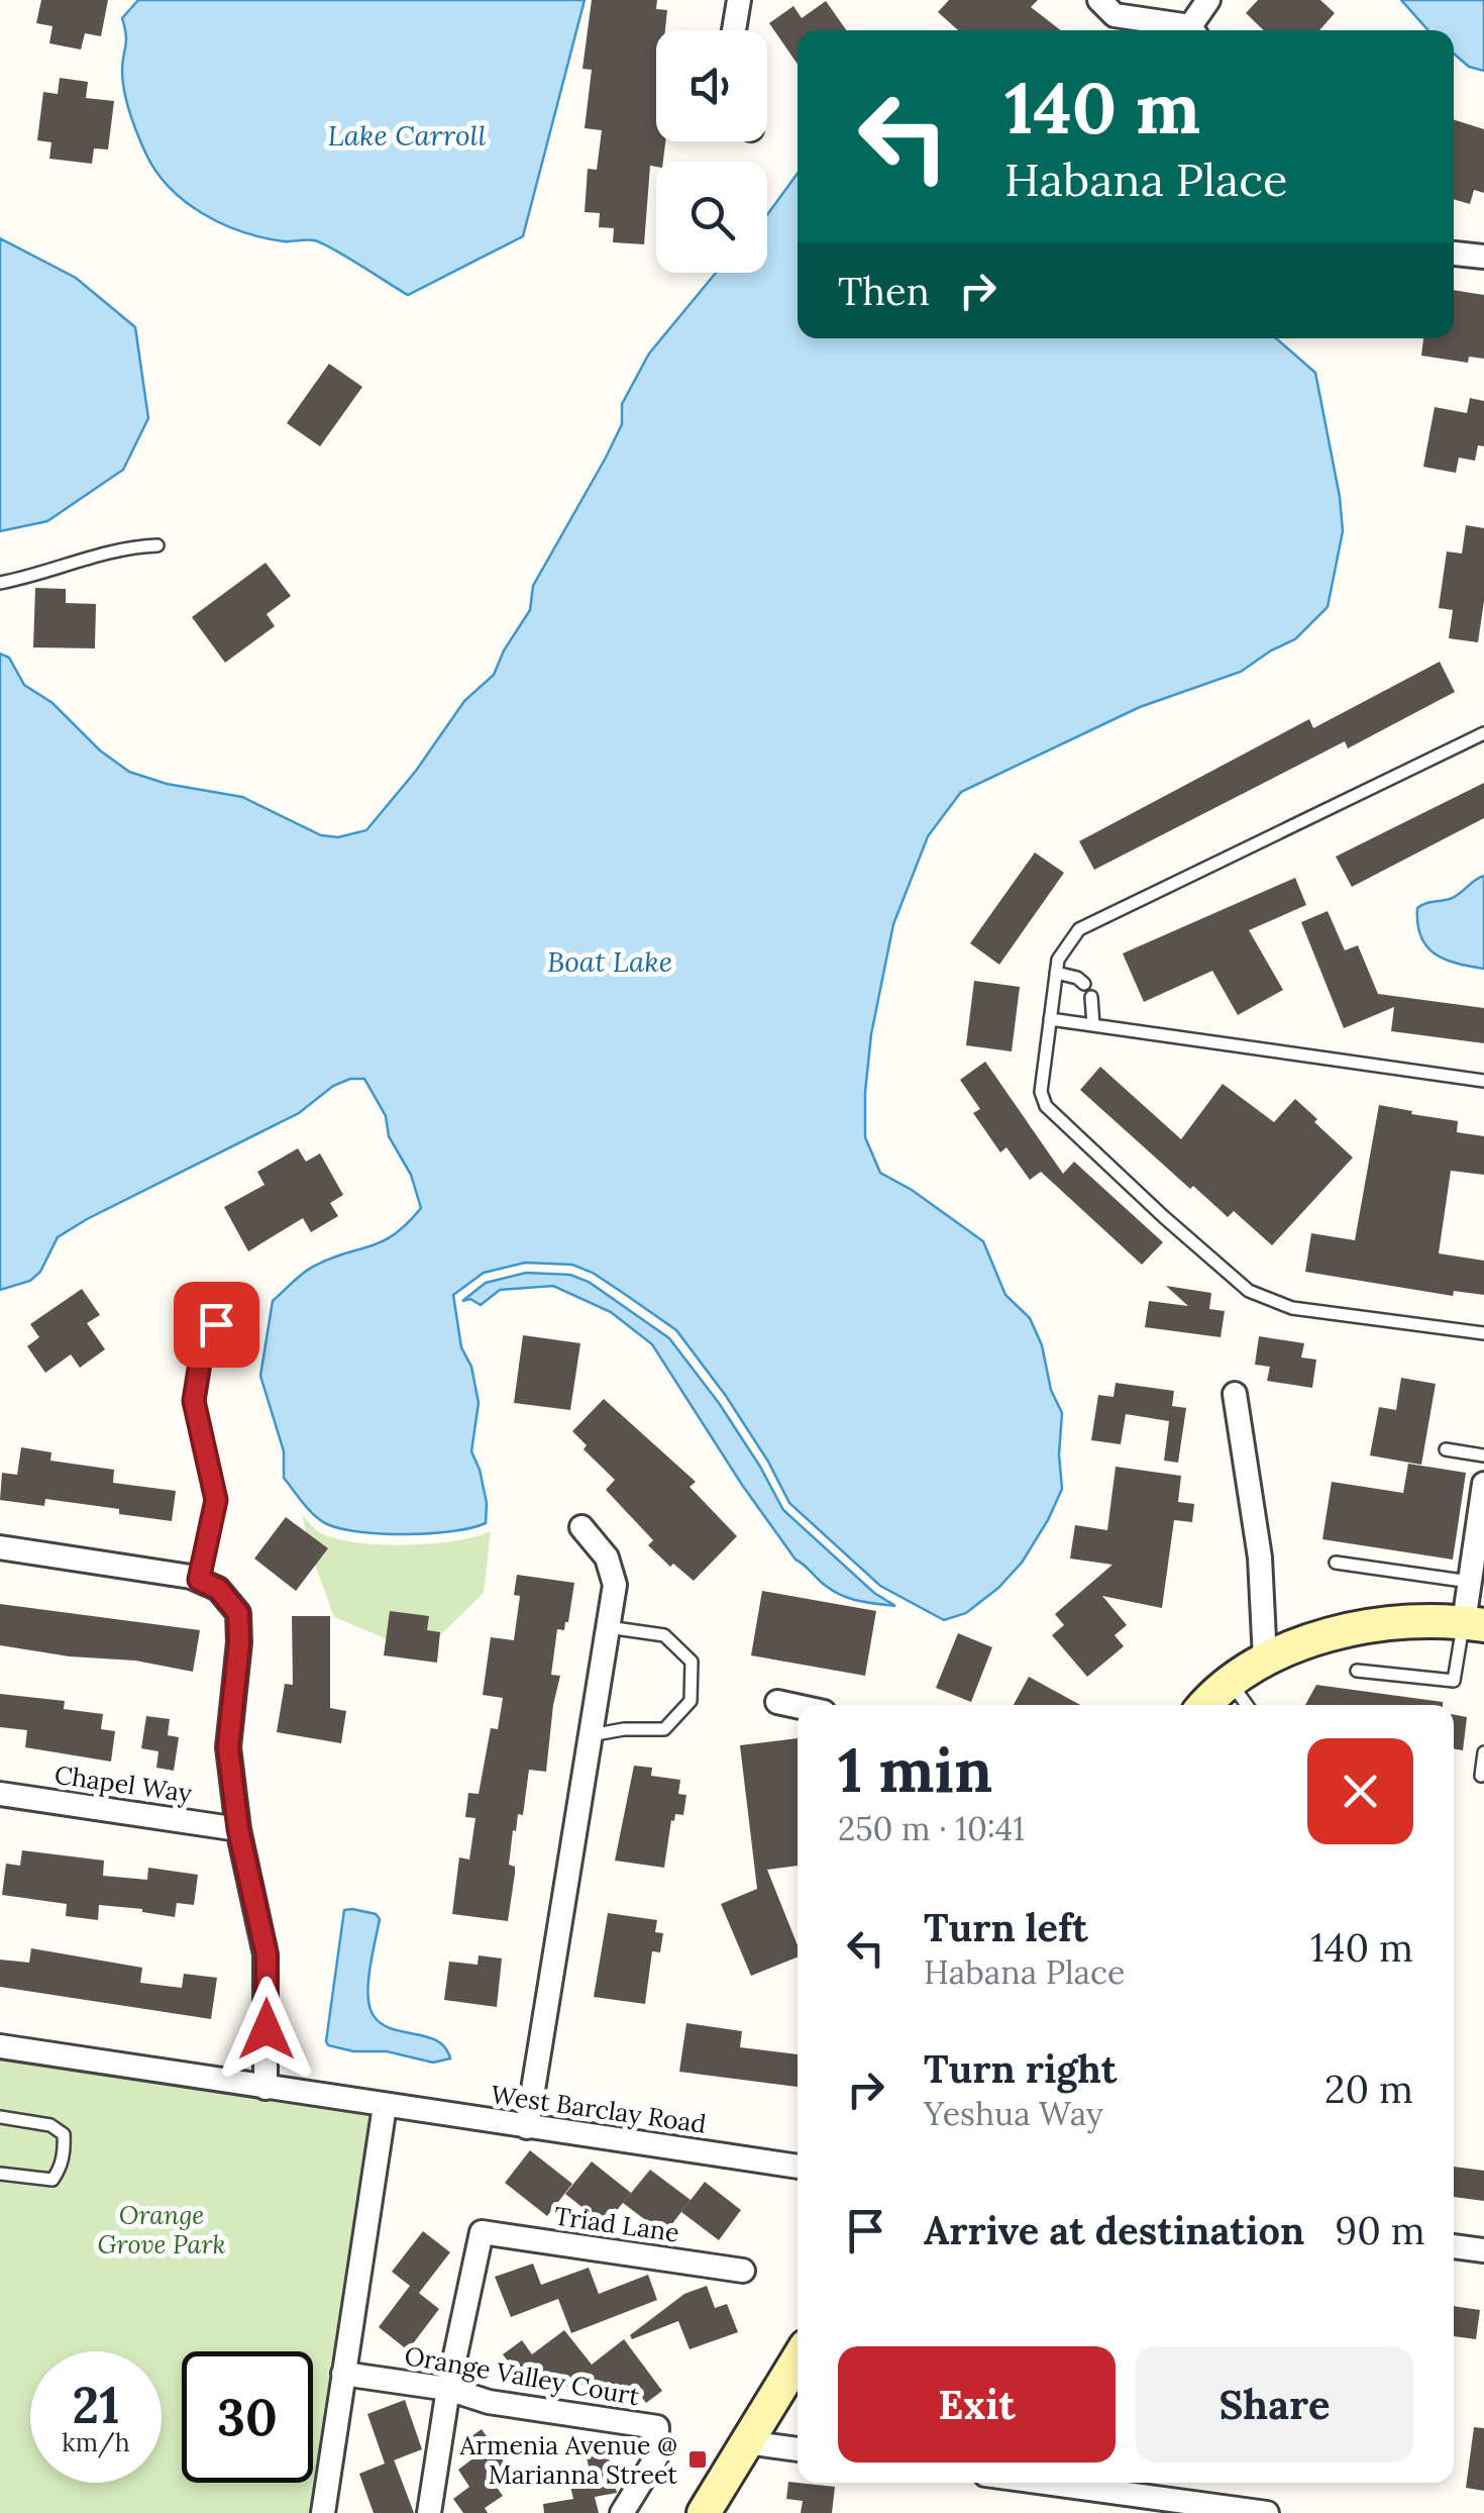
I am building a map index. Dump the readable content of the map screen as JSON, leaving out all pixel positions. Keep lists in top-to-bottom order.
{
  "streets": {
    "street": [
      "Chapel Way",
      "West Barclay Road",
      "Triad Lane",
      "Orange Valley Court"
    ]
  },
  "crossings": [
    ["Triad Lane", "Orange Valley Court"]
  ],
  "water": ["Lake Carroll", "Boat Lake"],
  "parks": ["Orange Grove Park"],
  "places": {
    "transit": ["Armenia Avenue @ Marianna Street"]
  },
  "page": {
    "turn": ["140 m", "Habana Place"],
    "then": "Then",
    "heading": ["1 min", "250 m · 10:41"],
    "list": [
      {
        "name": "Turn left",
        "note": "Habana Place",
        "value": "140 m"
      },
      {
        "name": "Turn right",
        "note": "Yeshua Way",
        "value": "20 m"
      },
      {
        "name": "Arrive at destination",
        "value": "90 m"
      }
    ],
    "buttons": ["Exit", "Share"],
    "speed": "21 km/h",
    "limit": "30"
  }
}
